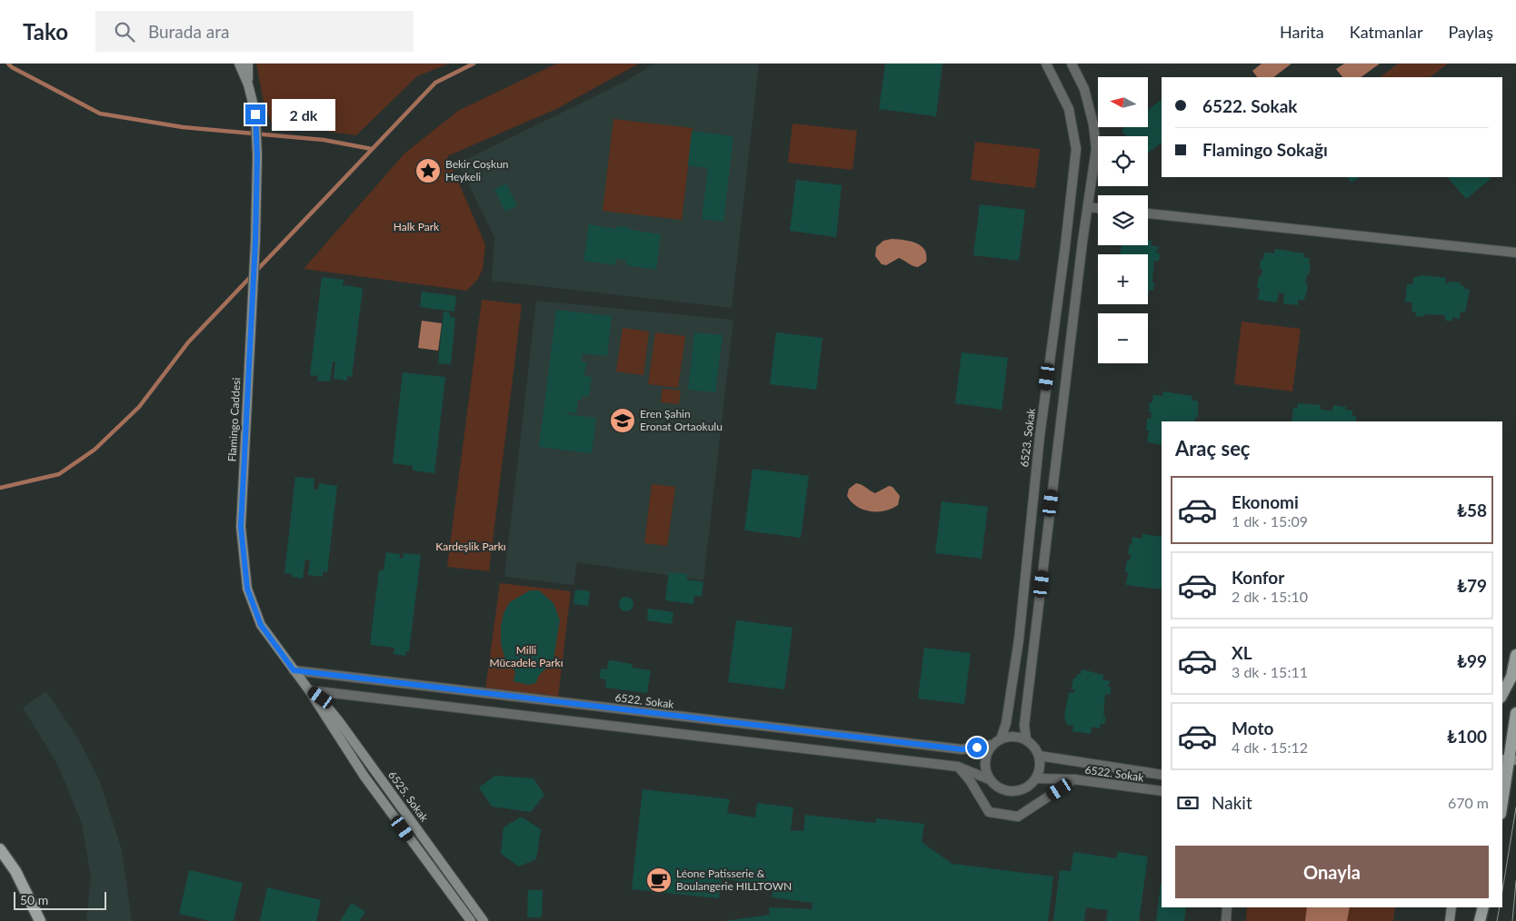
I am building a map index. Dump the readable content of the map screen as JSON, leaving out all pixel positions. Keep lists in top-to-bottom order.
{
  "streets": {
    "street": [
      "Flamingo Caddesi",
      "6523. Sokak",
      "6522. Sokak",
      "6525. Sokak"
    ]
  },
  "crossings": [
    ["Flamingo Caddesi", "6522. Sokak"],
    ["Flamingo Caddesi", "6525. Sokak"],
    ["6523. Sokak", "6522. Sokak"],
    ["6522. Sokak", "6525. Sokak"]
  ],
  "parks": ["Halk Park", "Kardeşlik Parkı", "Milli Mücadele Parkı"],
  "places": {
    "place": ["Bekir Coşkun Heykeli"],
    "school or university": ["Eren Şahin Eronat Ortaokulu"],
    "cafe": ["Léone Patisserie & Boulangerie HILLTOWN"]
  },
  "scale_bar": "50 m",
  "north": "left",
  "page": {
    "header": "Tako",
    "search": "Burada ara",
    "nav": ["Harita", "Katmanlar", "Paylaş"],
    "map_buttons": ["+", "−"],
    "banner": ["6522. Sokak", "Flamingo Sokağı"],
    "bubble": "2 dk",
    "heading": "Araç seç",
    "list": [
      {
        "name": "Ekonomi",
        "note": "1 dk · 15:09",
        "value": "₺58"
      },
      {
        "name": "Konfor",
        "note": "2 dk · 15:10",
        "value": "₺79"
      },
      {
        "name": "XL",
        "note": "3 dk · 15:11",
        "value": "₺99"
      },
      {
        "name": "Moto",
        "note": "4 dk · 15:12",
        "value": "₺100"
      }
    ],
    "pay": ["Nakit", "670 m"],
    "buttons": "Onayla",
    "scale": "50 m"
  }
}
